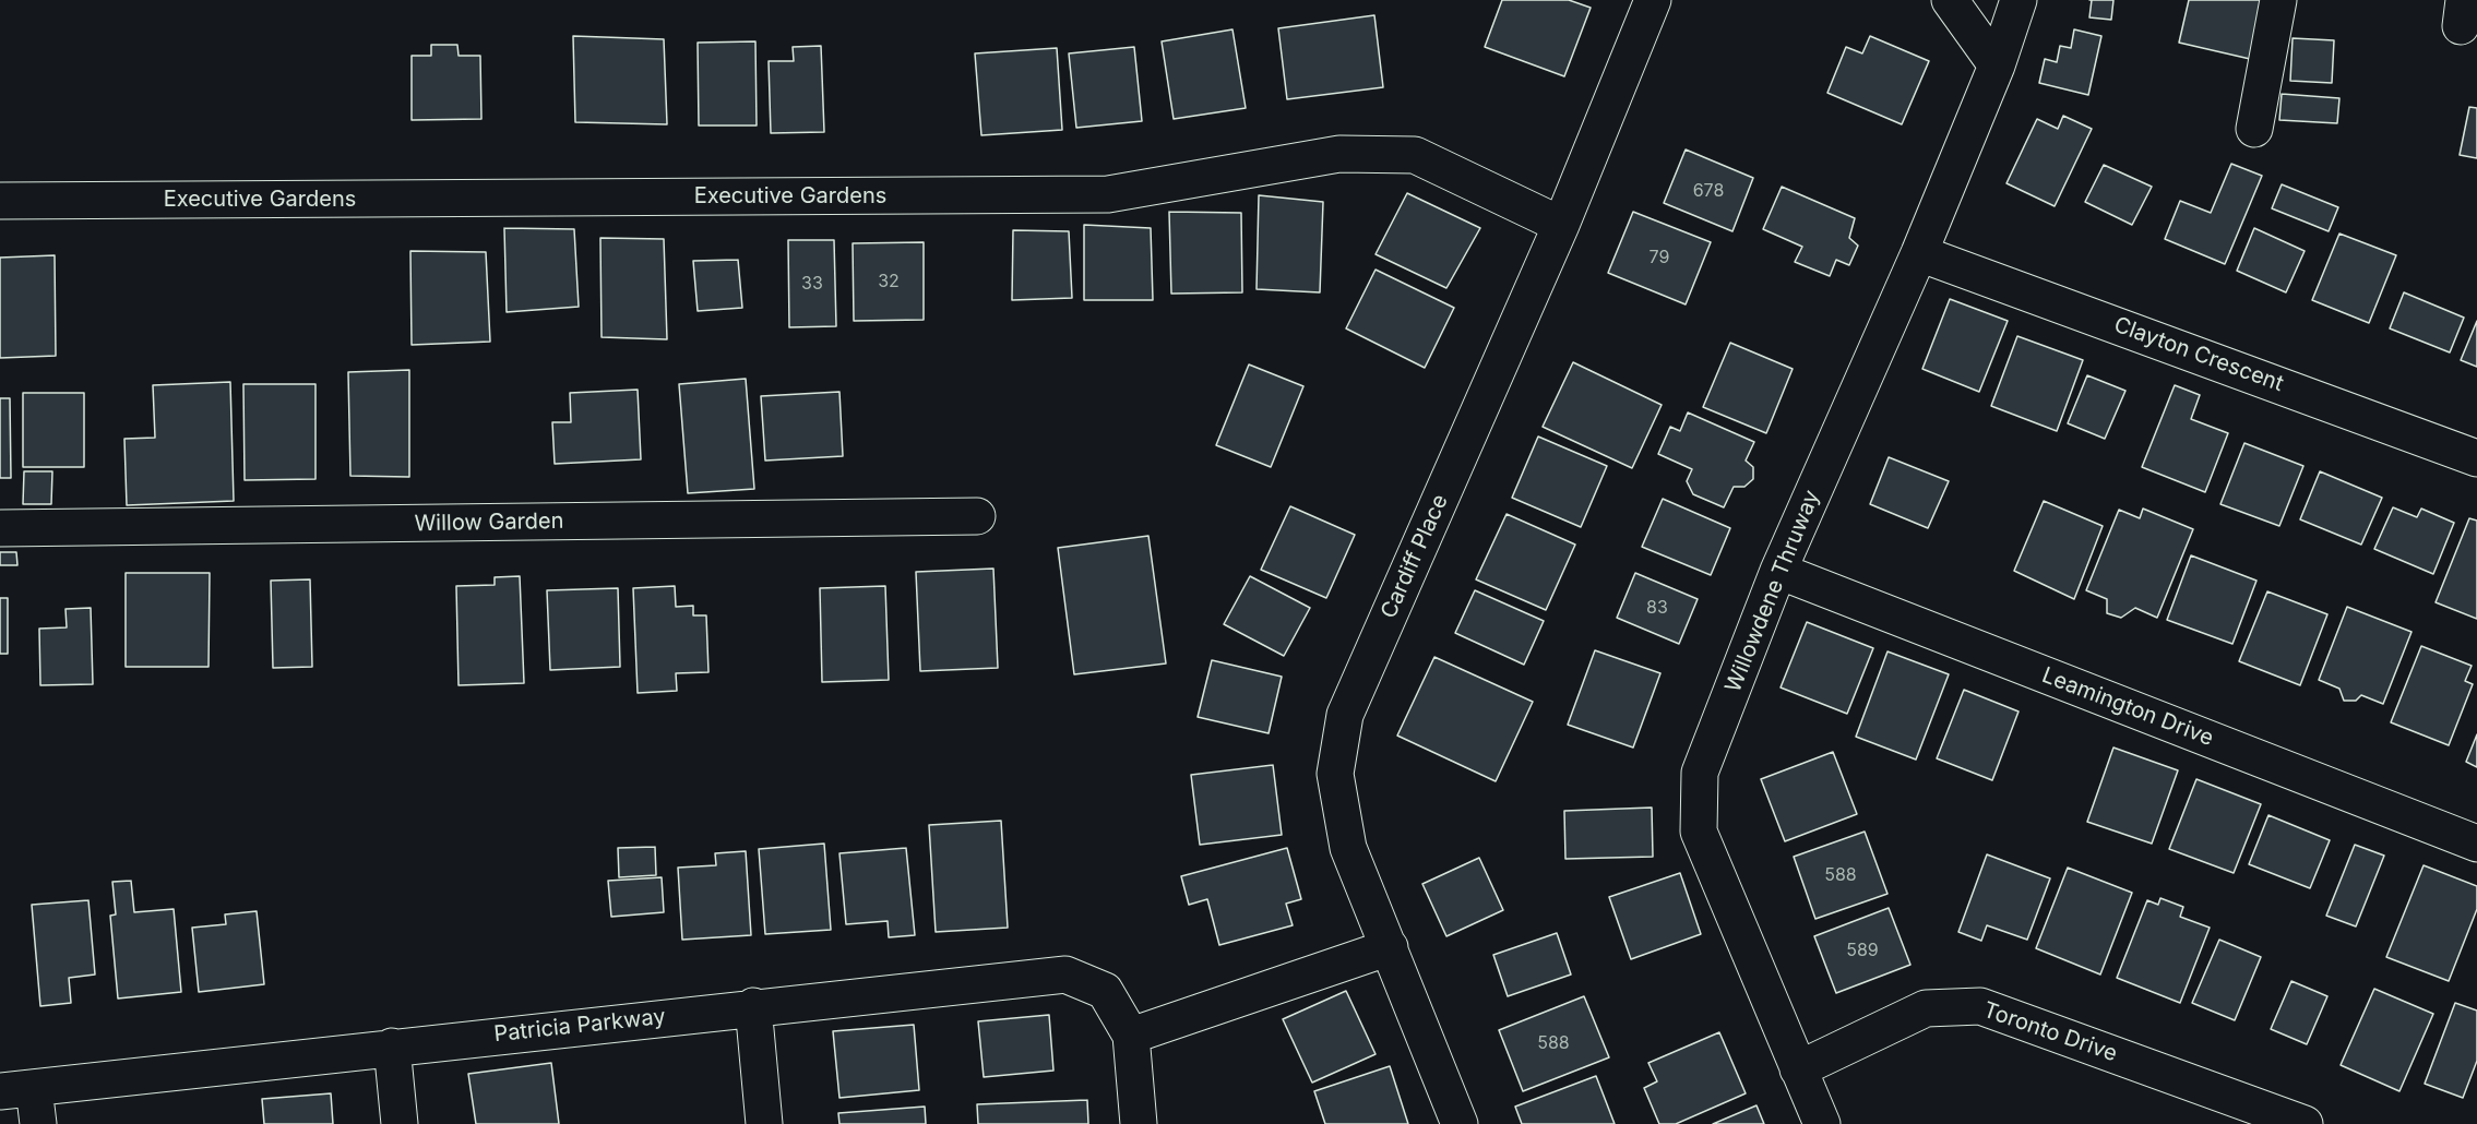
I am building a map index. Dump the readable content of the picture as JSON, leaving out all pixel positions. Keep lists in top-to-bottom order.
{
  "streets": {
    "street": [
      "Executive Gardens",
      "Clayton Crescent",
      "Willow Garden",
      "Cardiff Place",
      "Willowdene Thruway",
      "Leamington Drive",
      "Patricia Parkway",
      "Toronto Drive"
    ]
  },
  "crossings": [
    ["Executive Gardens", "Cardiff Place"],
    ["Clayton Crescent", "Willowdene Thruway"],
    ["Willowdene Thruway", "Leamington Drive"],
    ["Willowdene Thruway", "Toronto Drive"]
  ],
  "house_numbers": [
    "678",
    "79",
    "32",
    "33",
    "83",
    "588",
    "589",
    "588"
  ]
}
